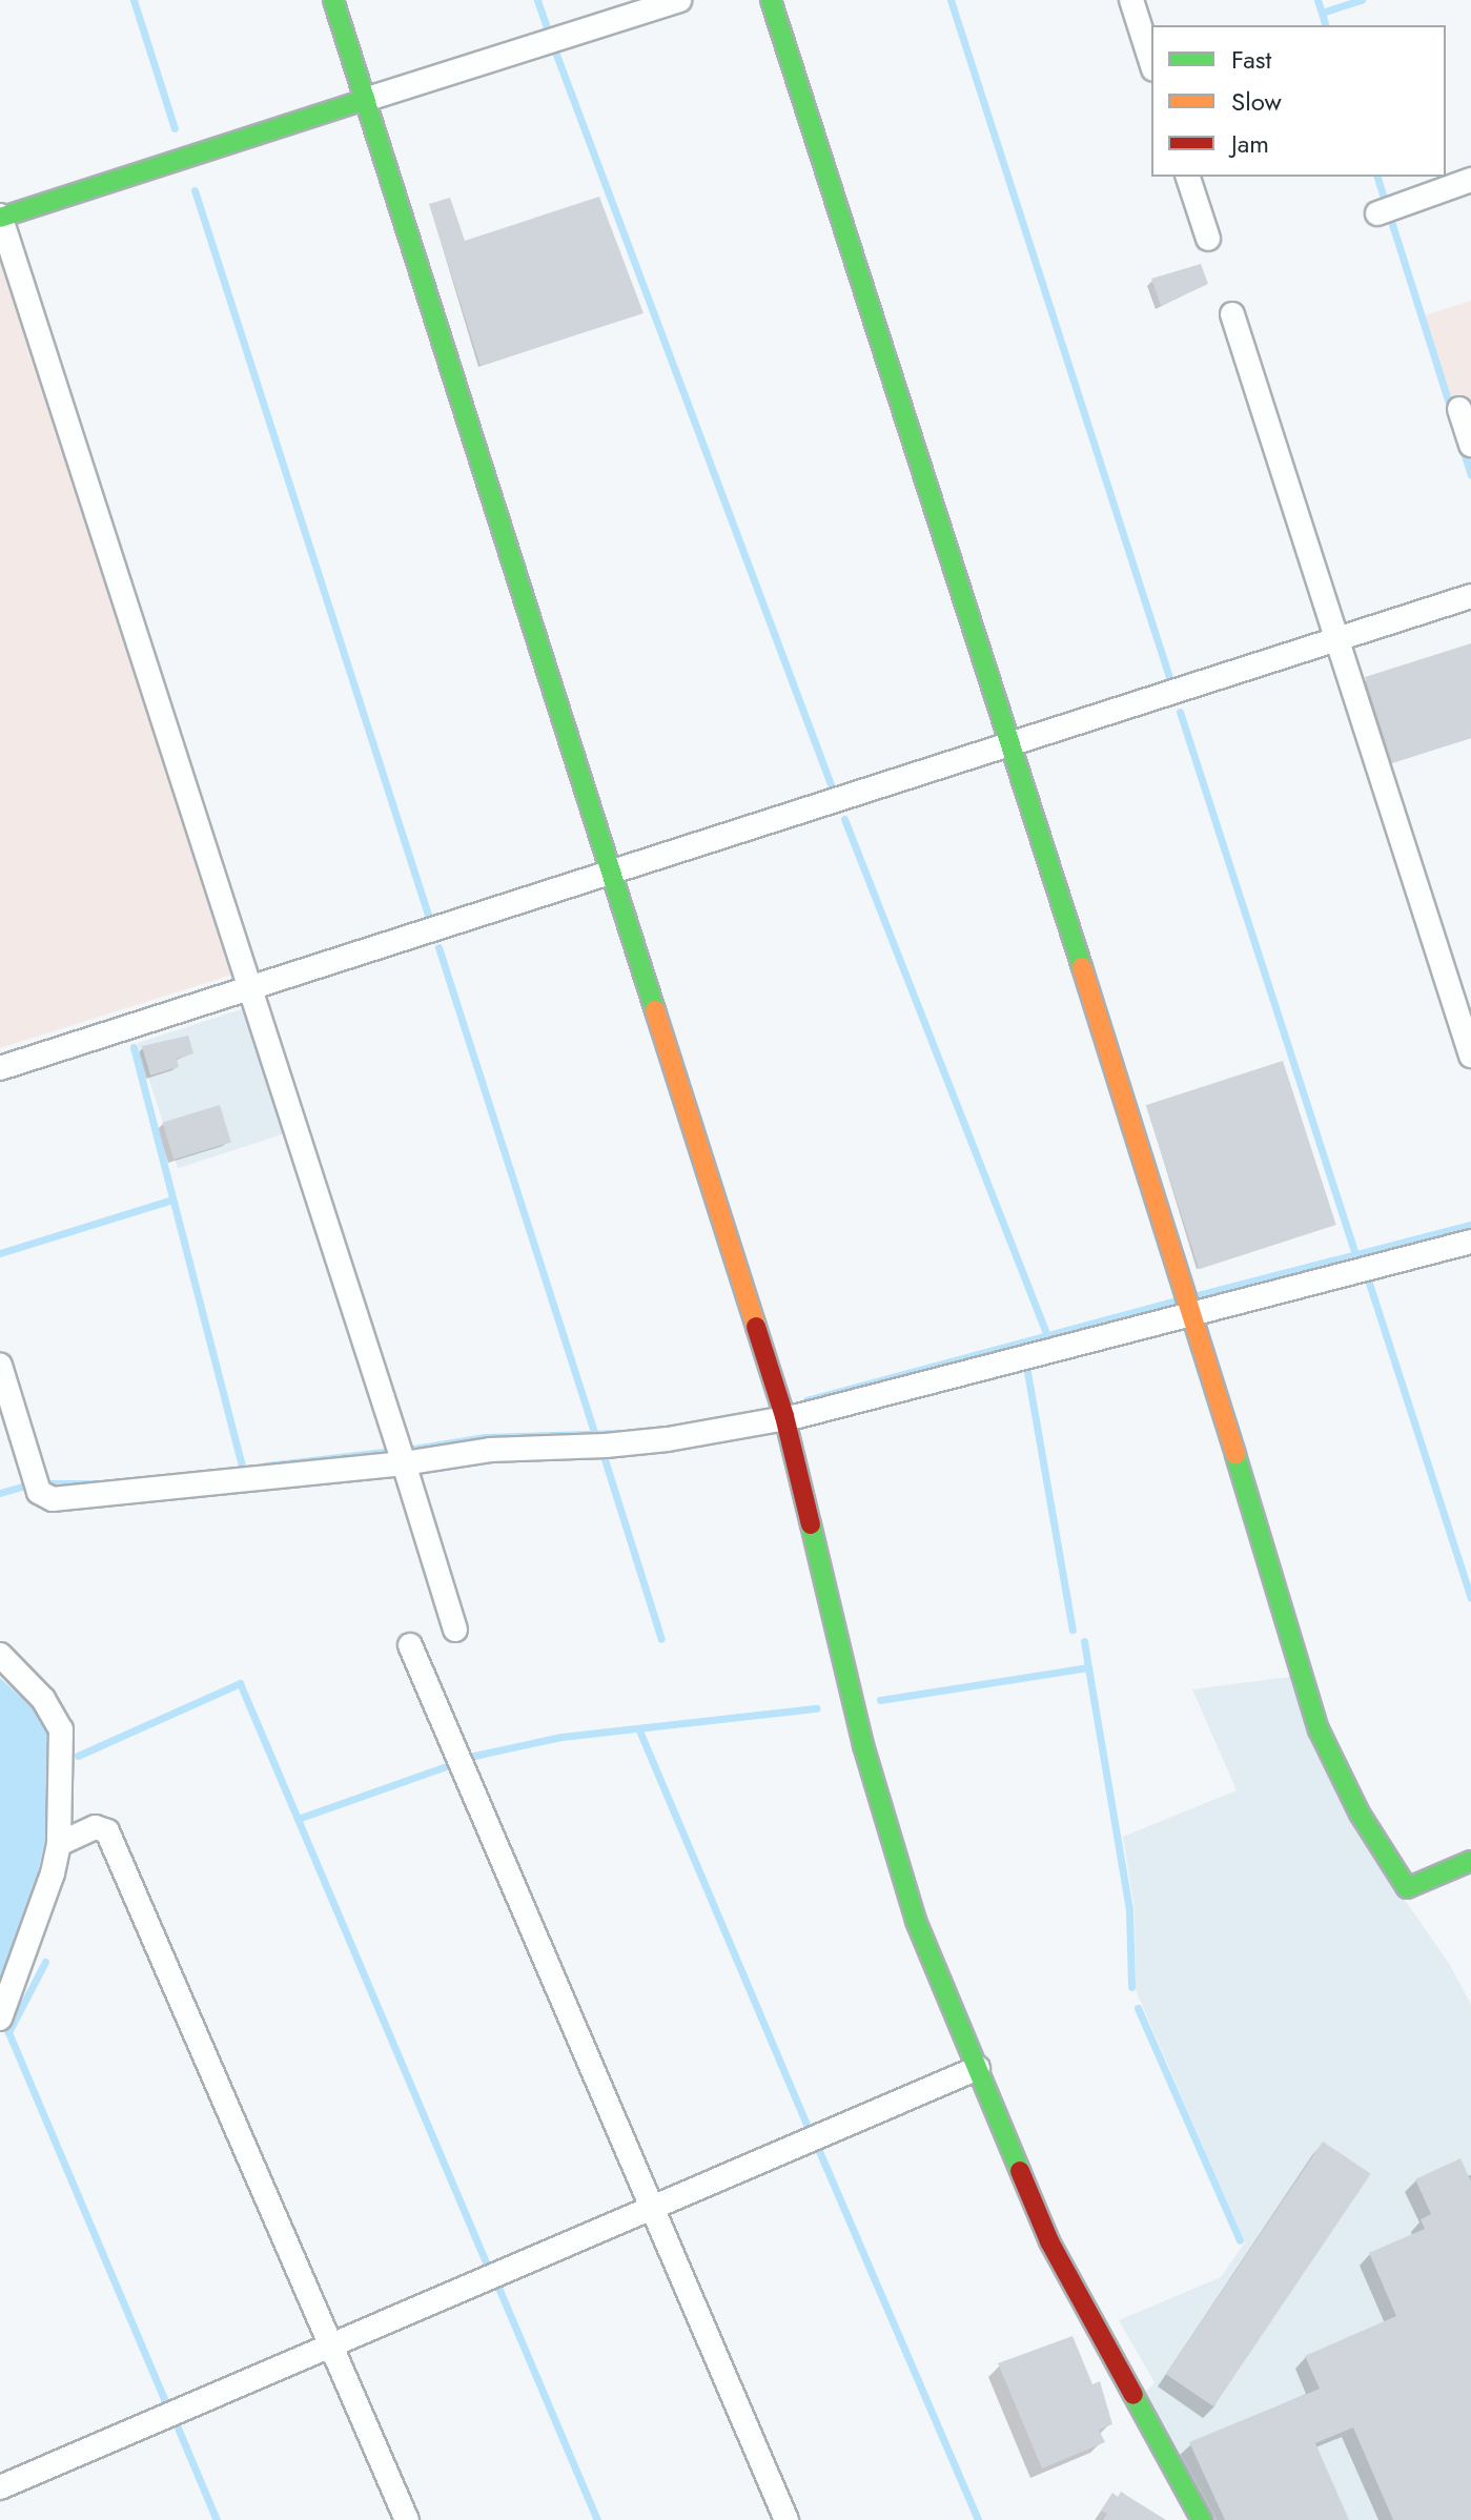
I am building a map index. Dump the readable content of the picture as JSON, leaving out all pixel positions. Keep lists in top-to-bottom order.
{
  "legend": ["Fast", "Slow", "Jam"]
}
